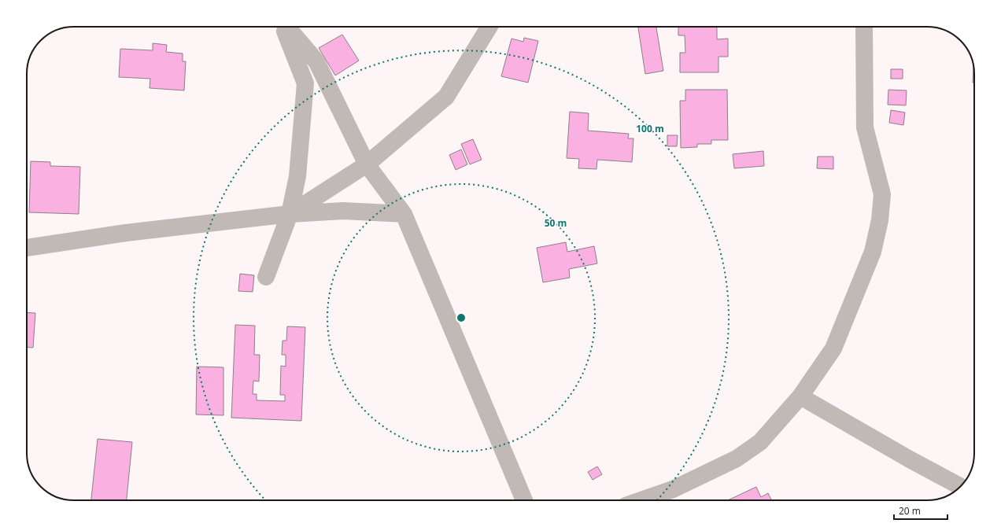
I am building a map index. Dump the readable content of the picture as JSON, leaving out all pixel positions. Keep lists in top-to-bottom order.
{
  "scale_bar": "20 m",
  "rings": ["100 m", "50 m"]
}
